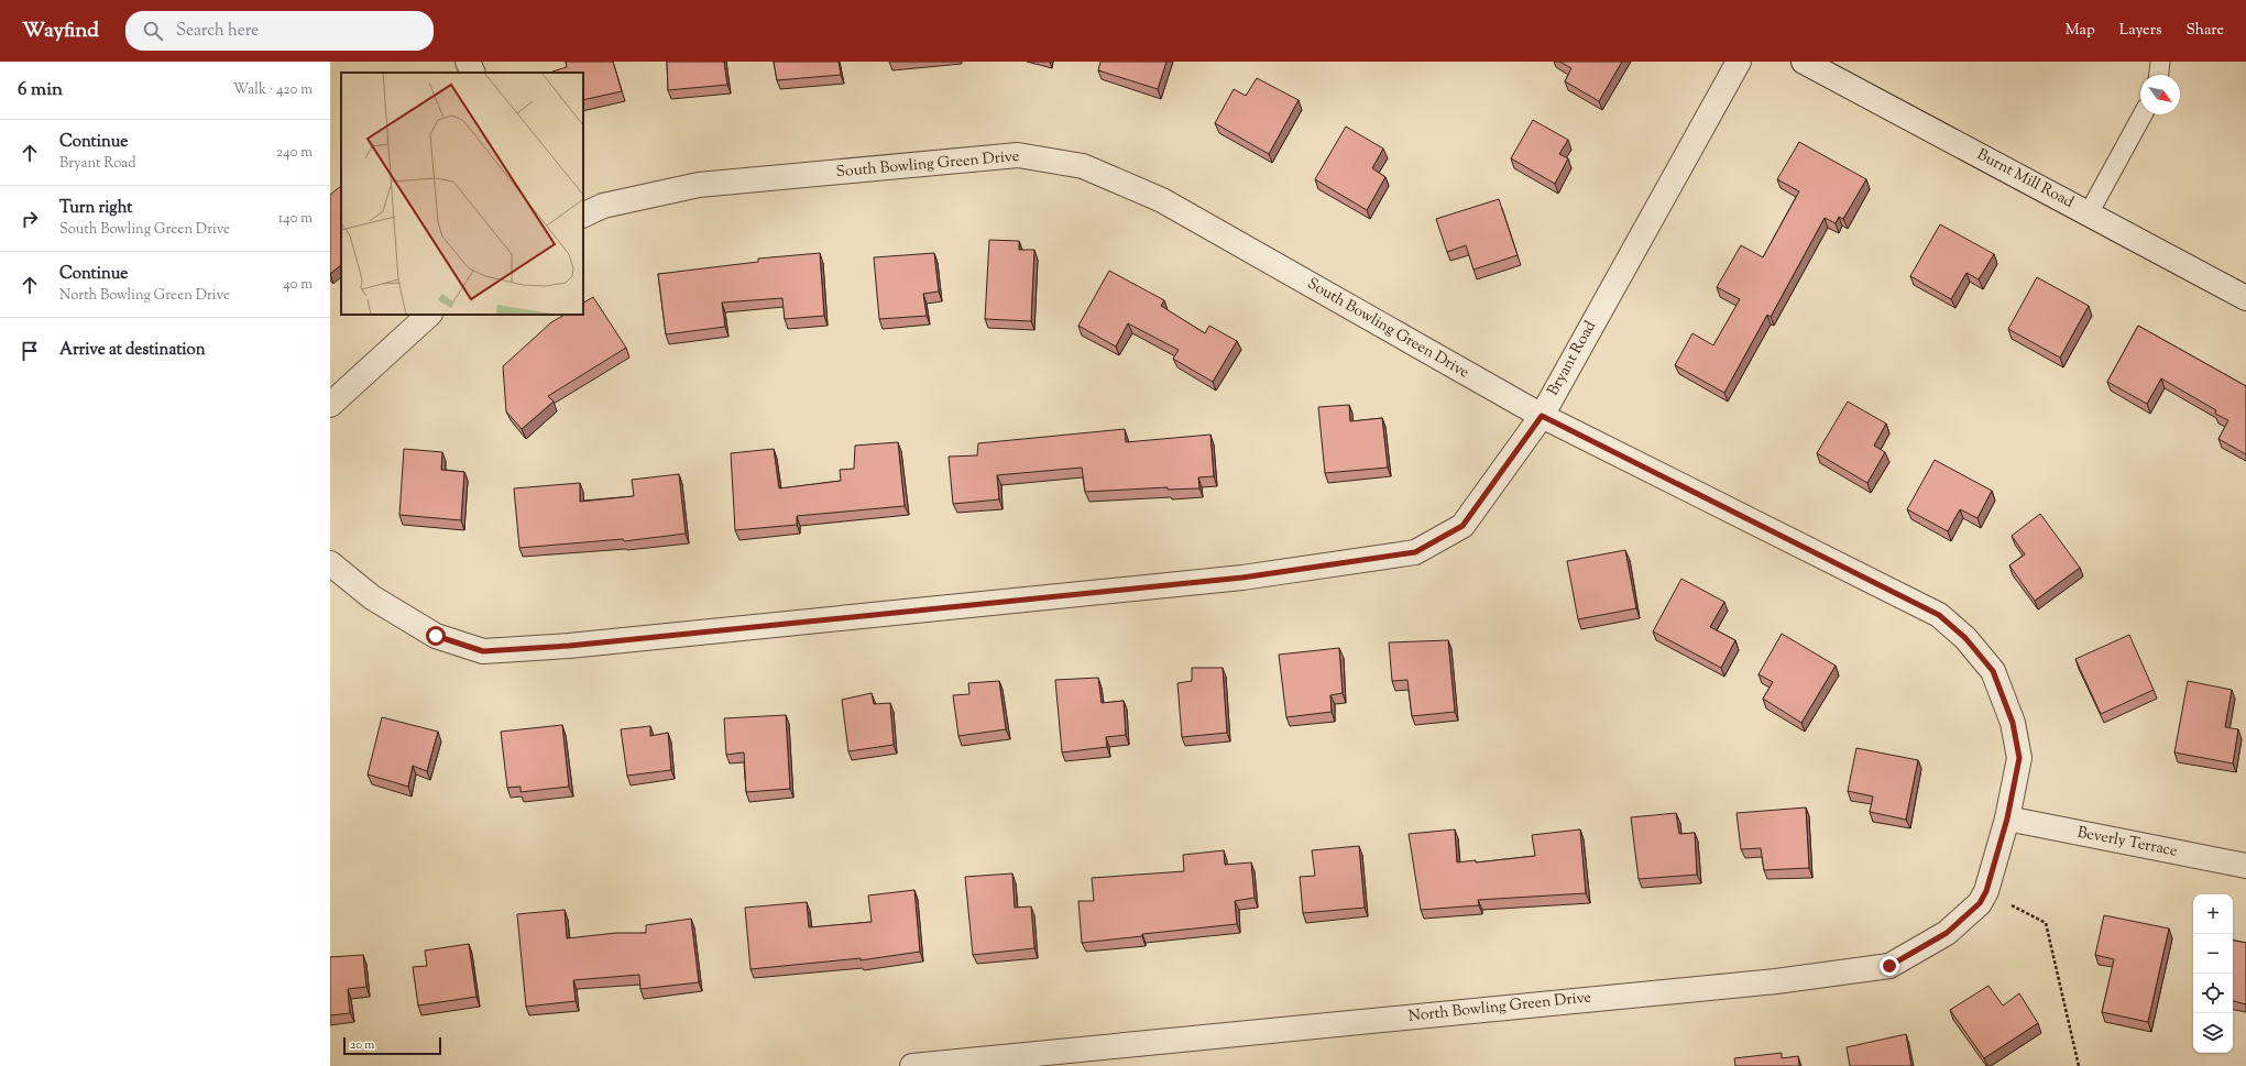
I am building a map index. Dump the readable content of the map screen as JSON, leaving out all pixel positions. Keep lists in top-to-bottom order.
{
  "streets": {
    "street": [
      "South Bowling Green Drive",
      "Burnt Mill Road",
      "Bryant Road",
      "Beverly Terrace",
      "North Bowling Green Drive"
    ]
  },
  "crossings": [
    ["South Bowling Green Drive", "Bryant Road"],
    ["South Bowling Green Drive", "Beverly Terrace"],
    ["South Bowling Green Drive", "North Bowling Green Drive"],
    ["Beverly Terrace", "North Bowling Green Drive"]
  ],
  "scale_bar": "20 m",
  "north": "bottom right",
  "page": {
    "header": "Wayfind",
    "search": "Search here",
    "nav": ["Map", "Layers", "Share"],
    "heading": ["6 min", "Walk · 420 m"],
    "list": [
      ["Continue", "Bryant Road", "240 m"],
      ["Turn right", "South Bowling Green Drive", "140 m"],
      ["Continue", "North Bowling Green Drive", "40 m"],
      "Arrive at destination"
    ],
    "map_buttons": ["+", "−"],
    "scale": "20 m"
  }
}
